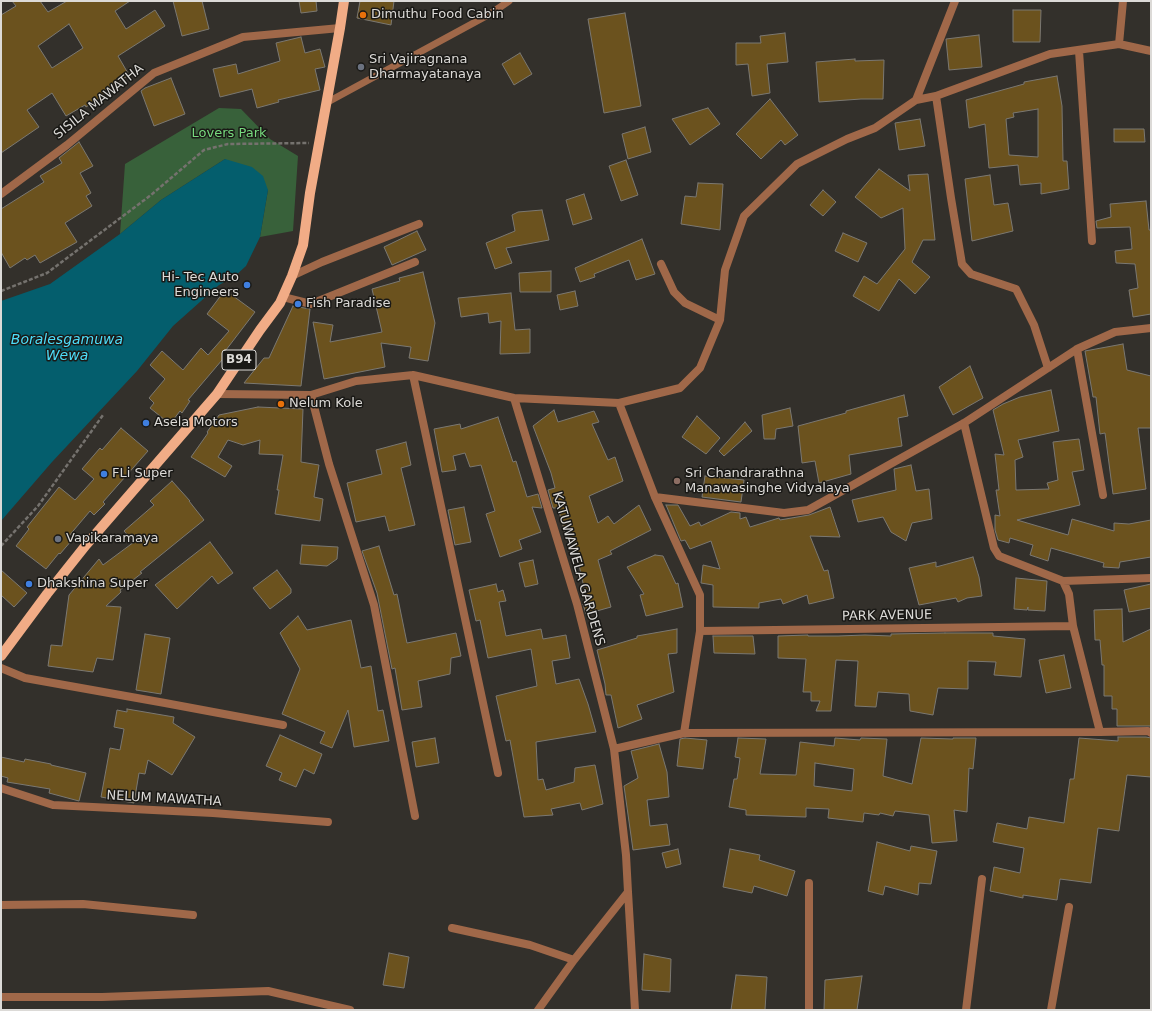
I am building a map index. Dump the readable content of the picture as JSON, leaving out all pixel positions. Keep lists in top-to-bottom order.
{
  "streets": {
    "main road": ["B94"],
    "street": [
      "SISILA MAWATHA",
      "KATUWAWELA GARDENS",
      "PARK AVENUE",
      "NELUM MAWATHA"
    ]
  },
  "crossings": [
    ["SISILA MAWATHA", "B94"]
  ],
  "water": ["Boralesgamuwa Wewa"],
  "parks": ["Lovers Park"],
  "places": [
    "Dimuthu Food Cabin",
    "Sri Vajiragnana Dharmayatanaya",
    "Hi- Tec Auto Engineers",
    "Fish Paradise",
    "Nelum Kole",
    "Asela Motors",
    "FLi Super",
    "Sri Chandrarathna Manawasinghe Vidyalaya",
    "Vapikaramaya",
    "Dhakshina Super"
  ]
}
